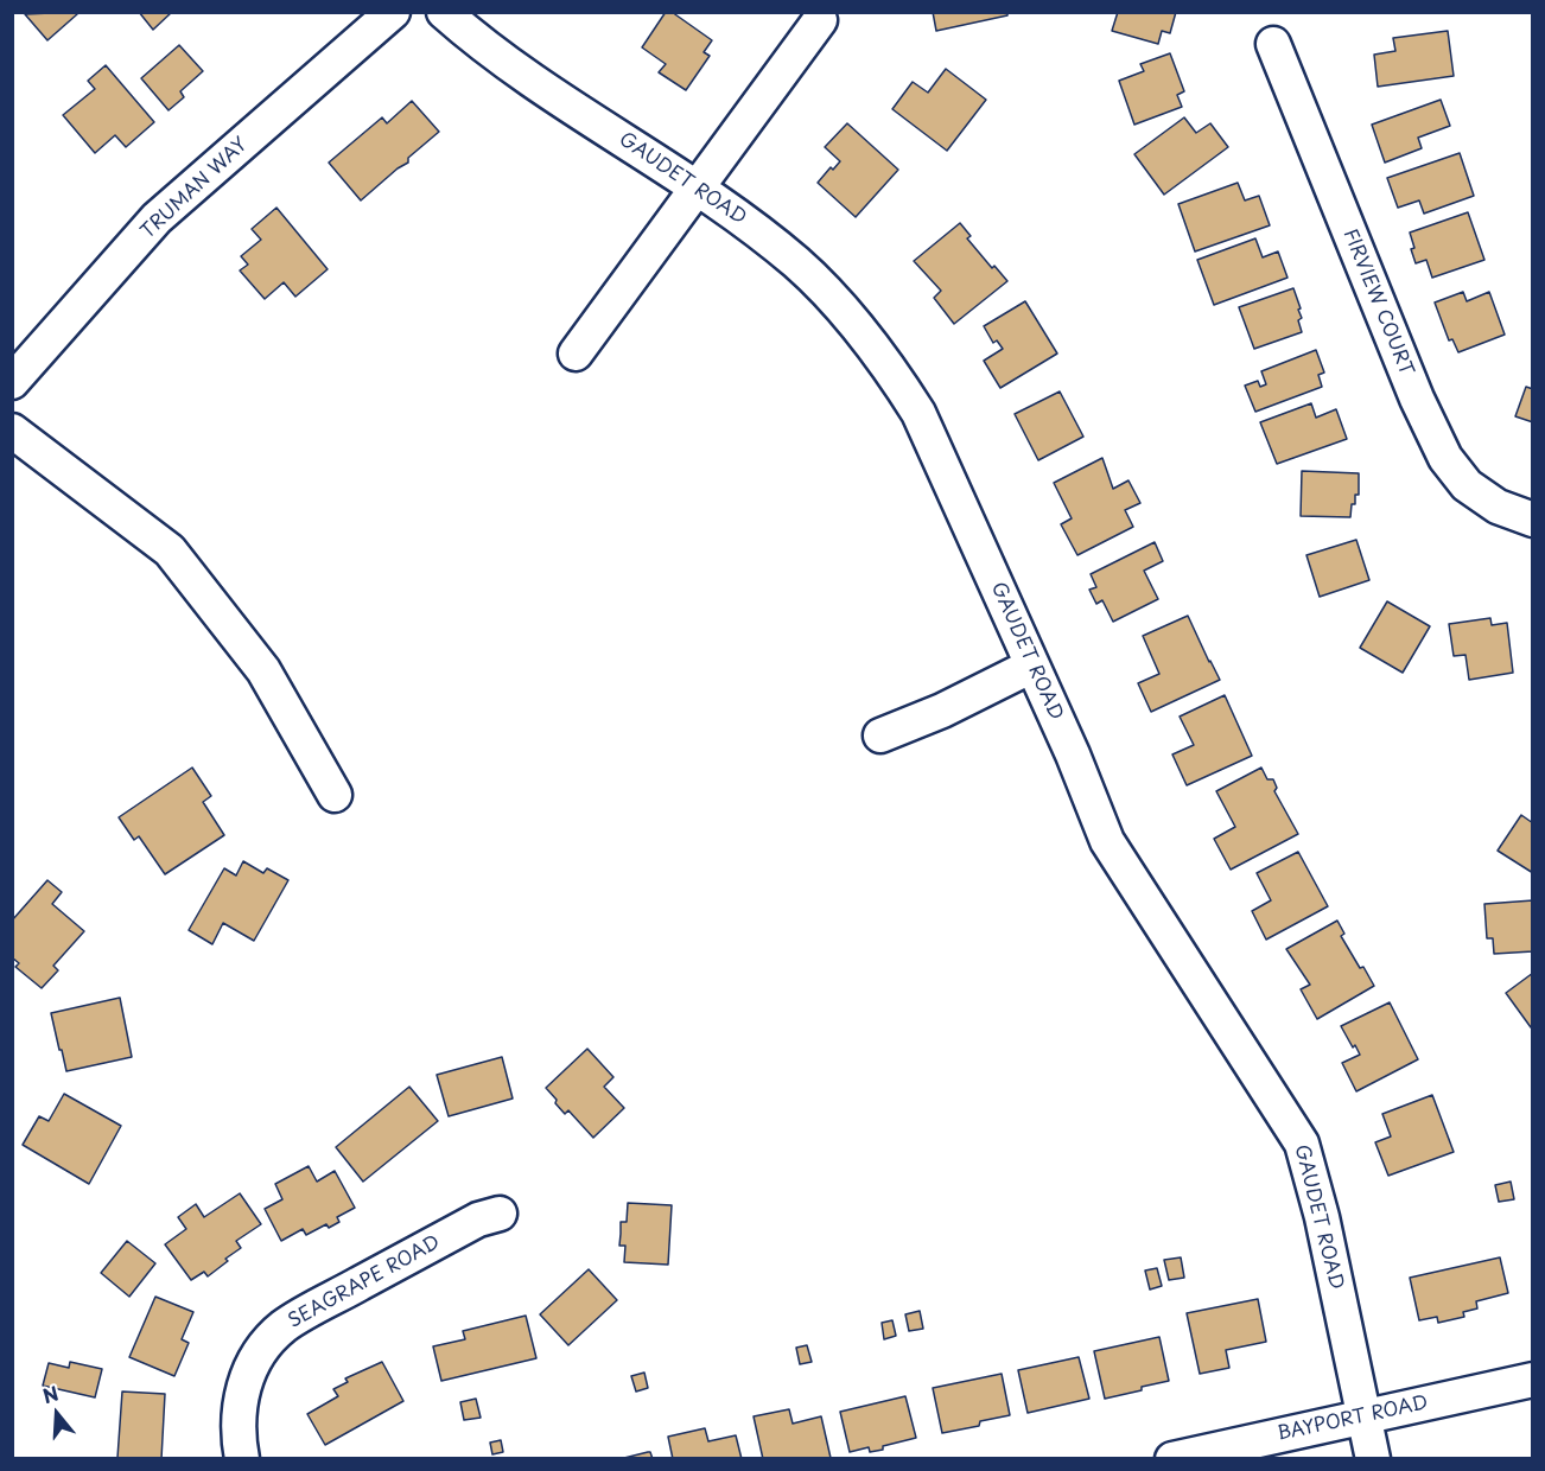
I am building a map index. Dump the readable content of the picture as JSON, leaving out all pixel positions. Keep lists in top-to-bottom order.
{
  "streets": {
    "street": [
      "GAUDET ROAD",
      "TRUMAN WAY",
      "FIRVIEW COURT",
      "SEAGRAPE ROAD",
      "BAYPORT ROAD"
    ]
  },
  "crossings": [
    ["GAUDET ROAD", "BAYPORT ROAD"]
  ],
  "north": "top"
}
